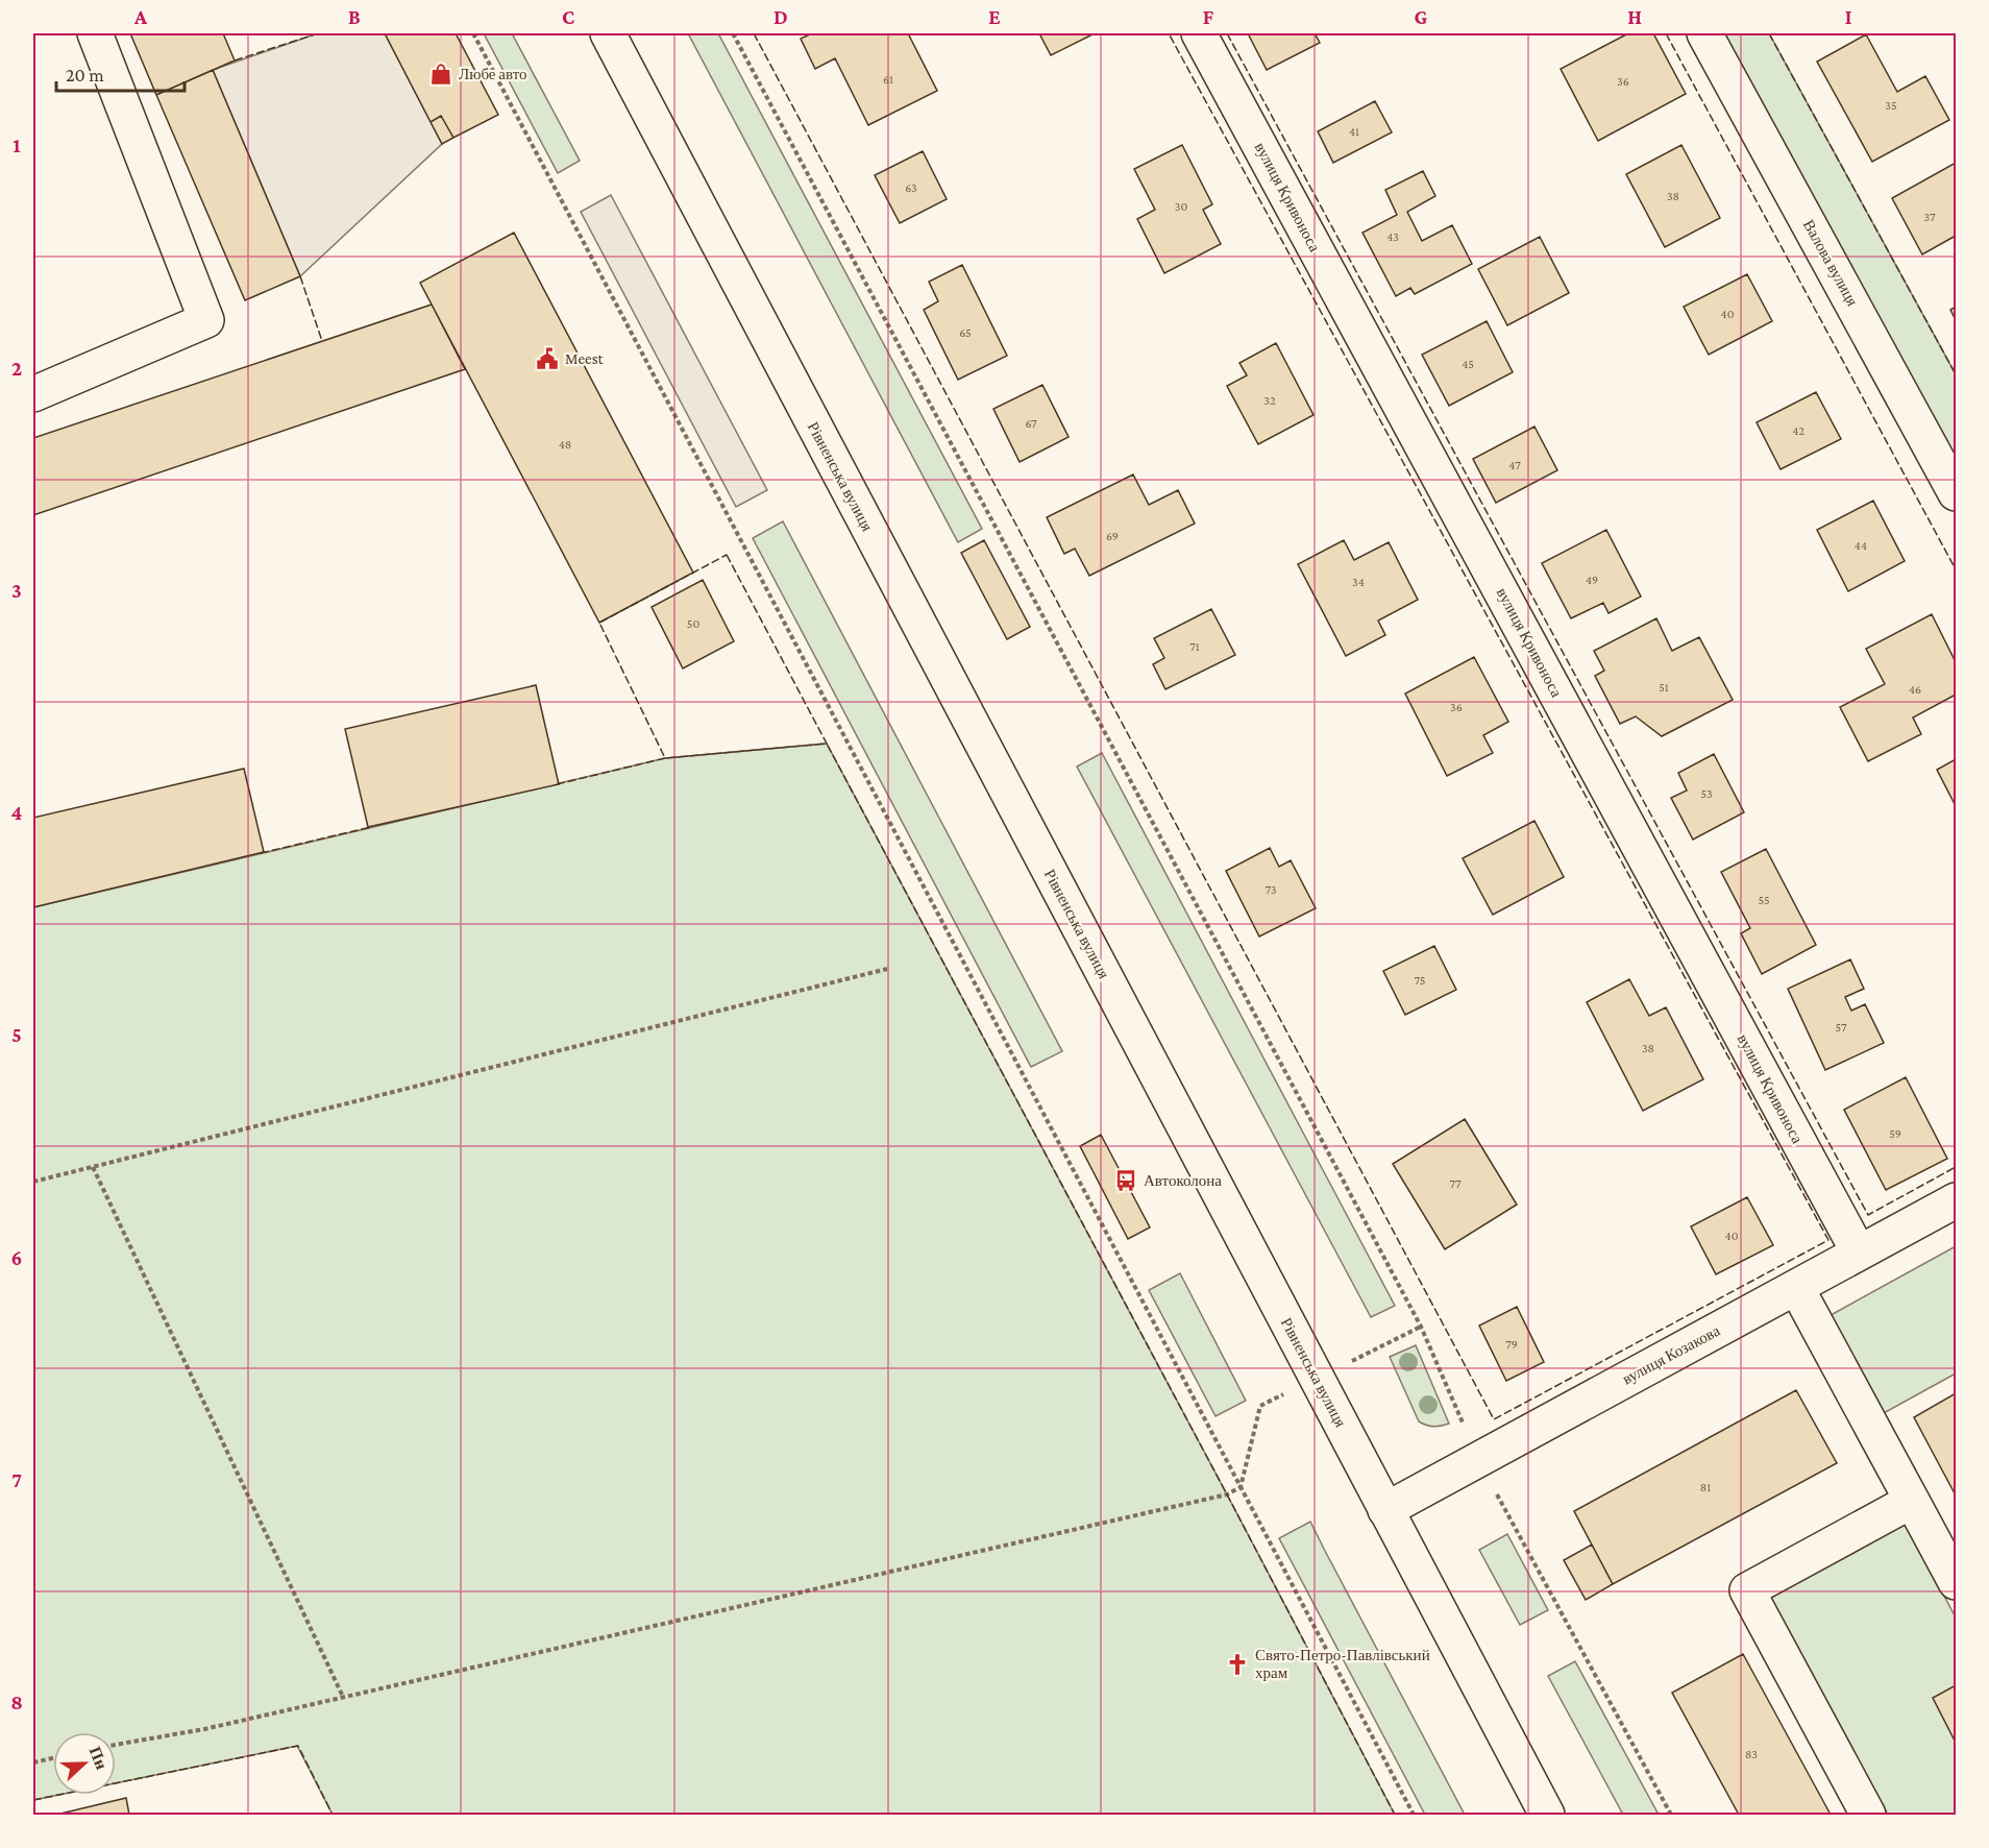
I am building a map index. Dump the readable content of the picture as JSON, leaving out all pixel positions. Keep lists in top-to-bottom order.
{
  "streets": {
    "street": [
      "вулиця Кривоноса",
      "Валова вулиця",
      "Рівненська вулиця",
      "вулиця Козакова"
    ]
  },
  "crossings": [
    ["вулиця Кривоноса", "вулиця Козакова"],
    ["Рівненська вулиця", "вулиця Козакова"]
  ],
  "places": {
    "shop": ["Любе авто"],
    "public building": ["Meest"],
    "bus stop": ["Автоколона"],
    "church": ["Свято-Петро-Павлівський храм"]
  },
  "house_numbers": [
    "61",
    "36",
    "35",
    "41",
    "63",
    "38",
    "30",
    "37",
    "43",
    "40",
    "65",
    "45",
    "32",
    "67",
    "42",
    "48",
    "47",
    "69",
    "44",
    "49",
    "34",
    "50",
    "71",
    "51",
    "46",
    "36",
    "53",
    "73",
    "55",
    "75",
    "57",
    "38",
    "59",
    "77",
    "40",
    "79",
    "81",
    "83"
  ],
  "scale_bar": "20 m",
  "north": "right",
  "grid": {
    "columns": [
      "A",
      "B",
      "C",
      "D",
      "E",
      "F",
      "G",
      "H",
      "I"
    ],
    "rows": [
      "1",
      "2",
      "3",
      "4",
      "5",
      "6",
      "7",
      "8"
    ]
  }
}
